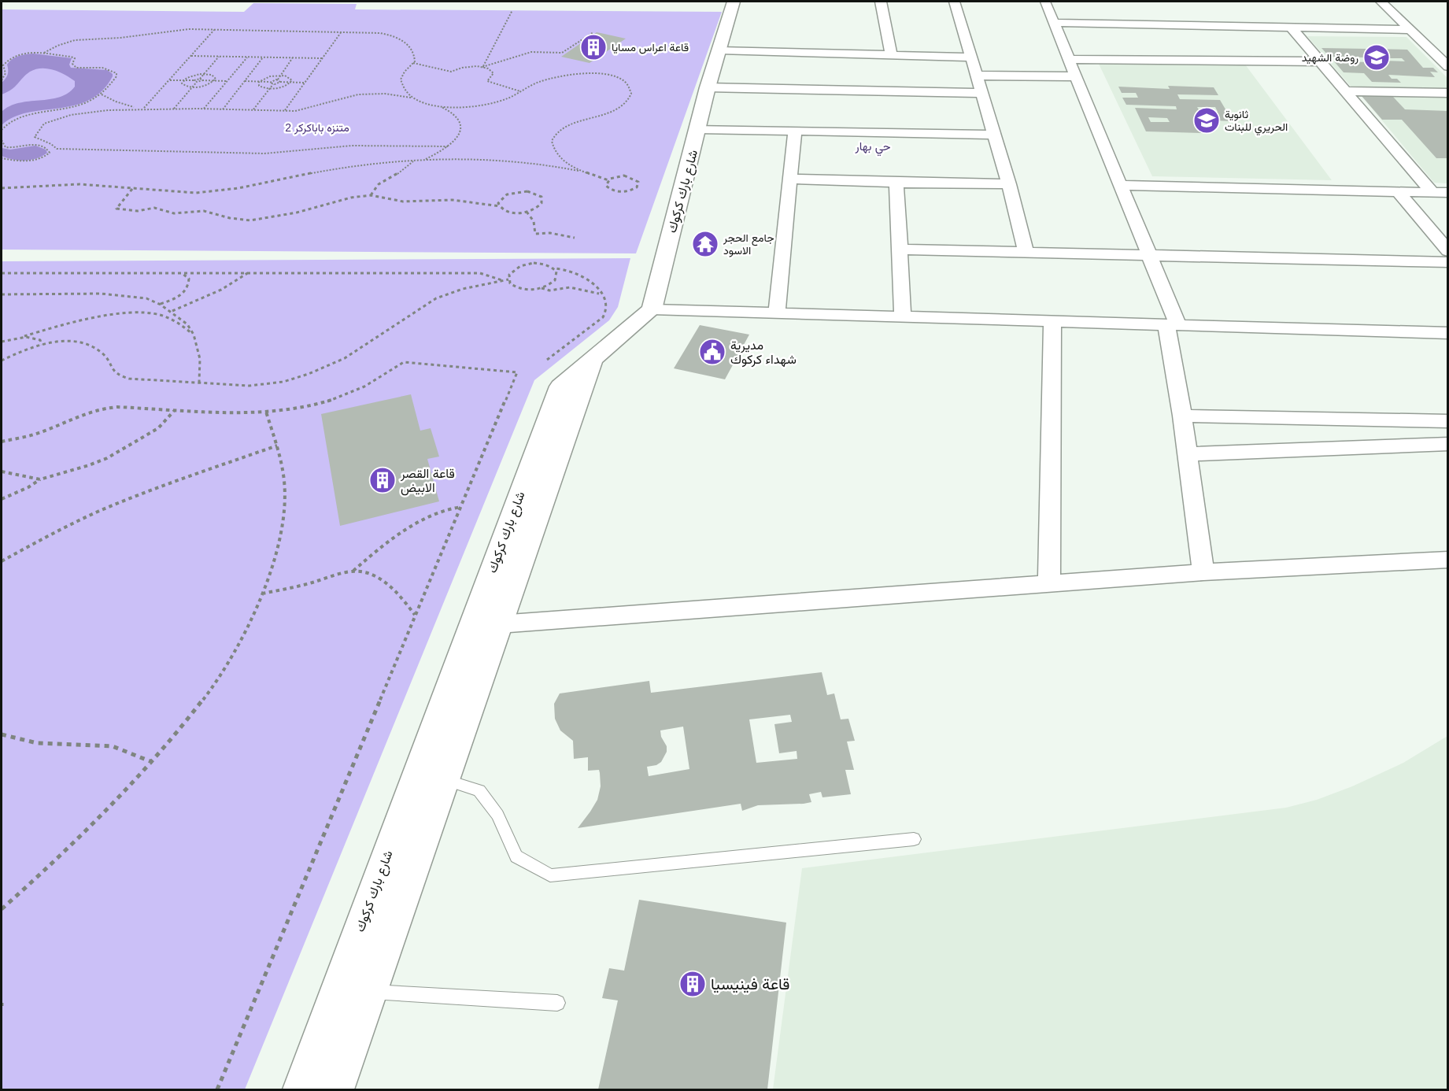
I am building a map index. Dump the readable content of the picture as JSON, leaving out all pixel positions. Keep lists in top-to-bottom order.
{
  "streets": {
    "main road": ["شارع بارك كركوك"]
  },
  "districts": ["حي بهار"],
  "parks": ["متنزه باباكركر 2"],
  "places": {
    "building": ["قاعة اعراس مسايا", "قاعة القصر الابيض", "قاعة فينيسيا"],
    "school or university": ["روضة الشهيد", "ثانوية الحريري للبنات"],
    "temple": ["جامع الحجر الاسود"],
    "public building": ["مديرية شهداء كركوك"]
  }
}
